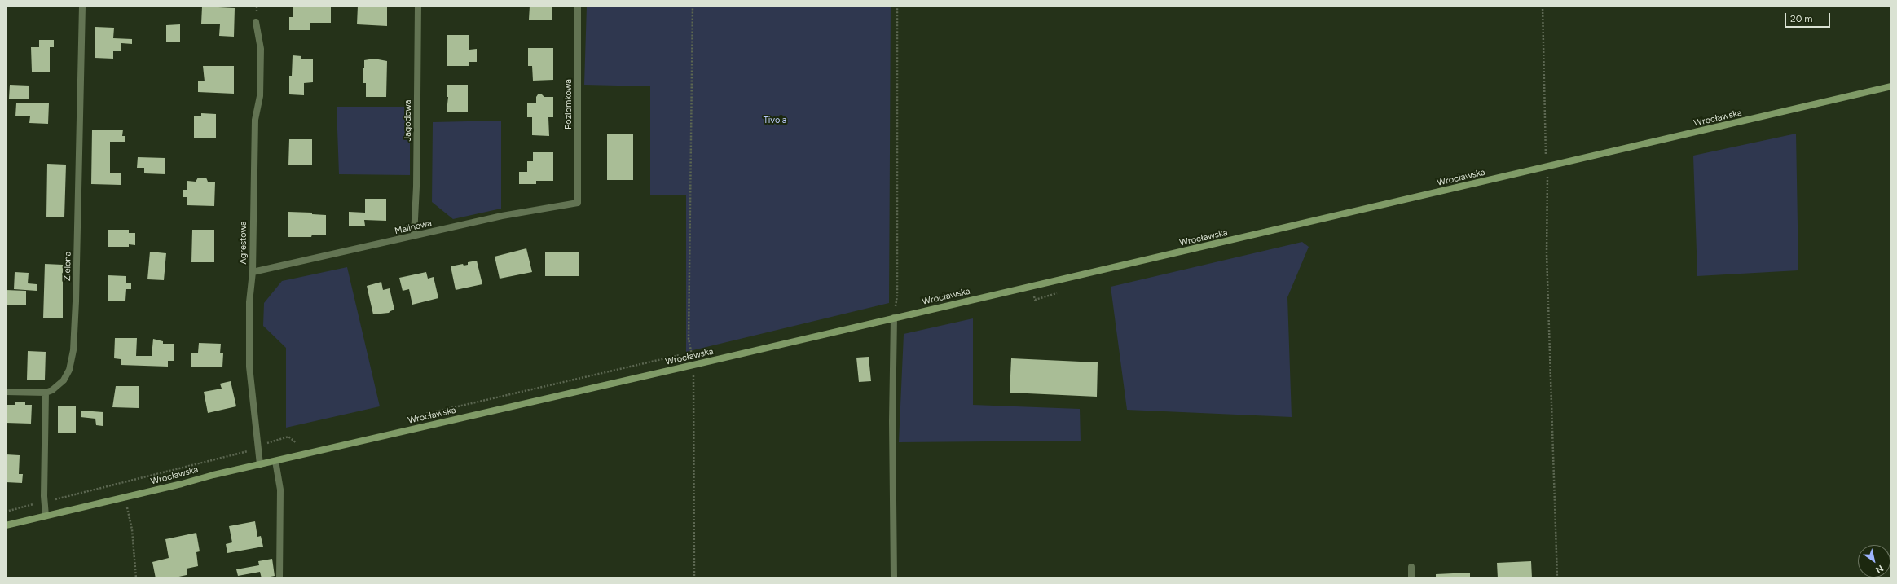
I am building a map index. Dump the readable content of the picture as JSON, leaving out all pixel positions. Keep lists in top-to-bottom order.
{
  "streets": {
    "street": [
      "Poziomkowa",
      "Wrocławska",
      "Jagodowa",
      "Malinowa",
      "Agrestowa",
      "Zielona"
    ]
  },
  "crossings": [
    ["Poziomkowa", "Malinowa"],
    ["Wrocławska", "Agrestowa"],
    ["Jagodowa", "Malinowa"],
    ["Malinowa", "Agrestowa"]
  ],
  "parks": ["Tivola"],
  "scale_bar": "20 m",
  "north": "bottom right"
}
